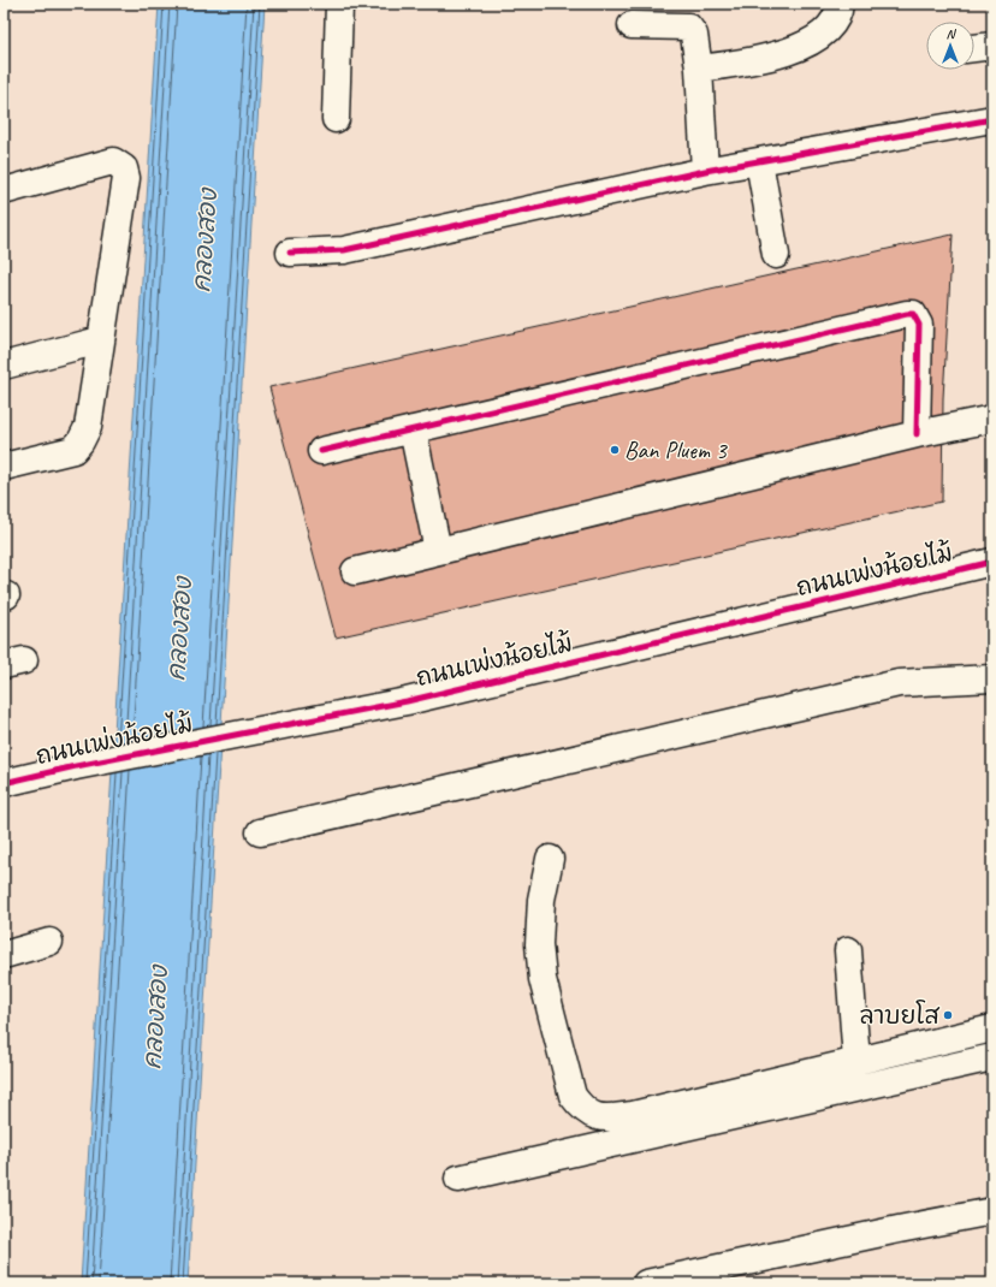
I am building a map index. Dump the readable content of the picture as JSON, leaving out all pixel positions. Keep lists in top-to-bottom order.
{
  "streets": {
    "street": ["ถนนเพ่งน้อยไม้"]
  },
  "water": ["คลองสอง"],
  "places": ["Ban Pluem 3", "ลาบยโส"],
  "north": "top"
}
